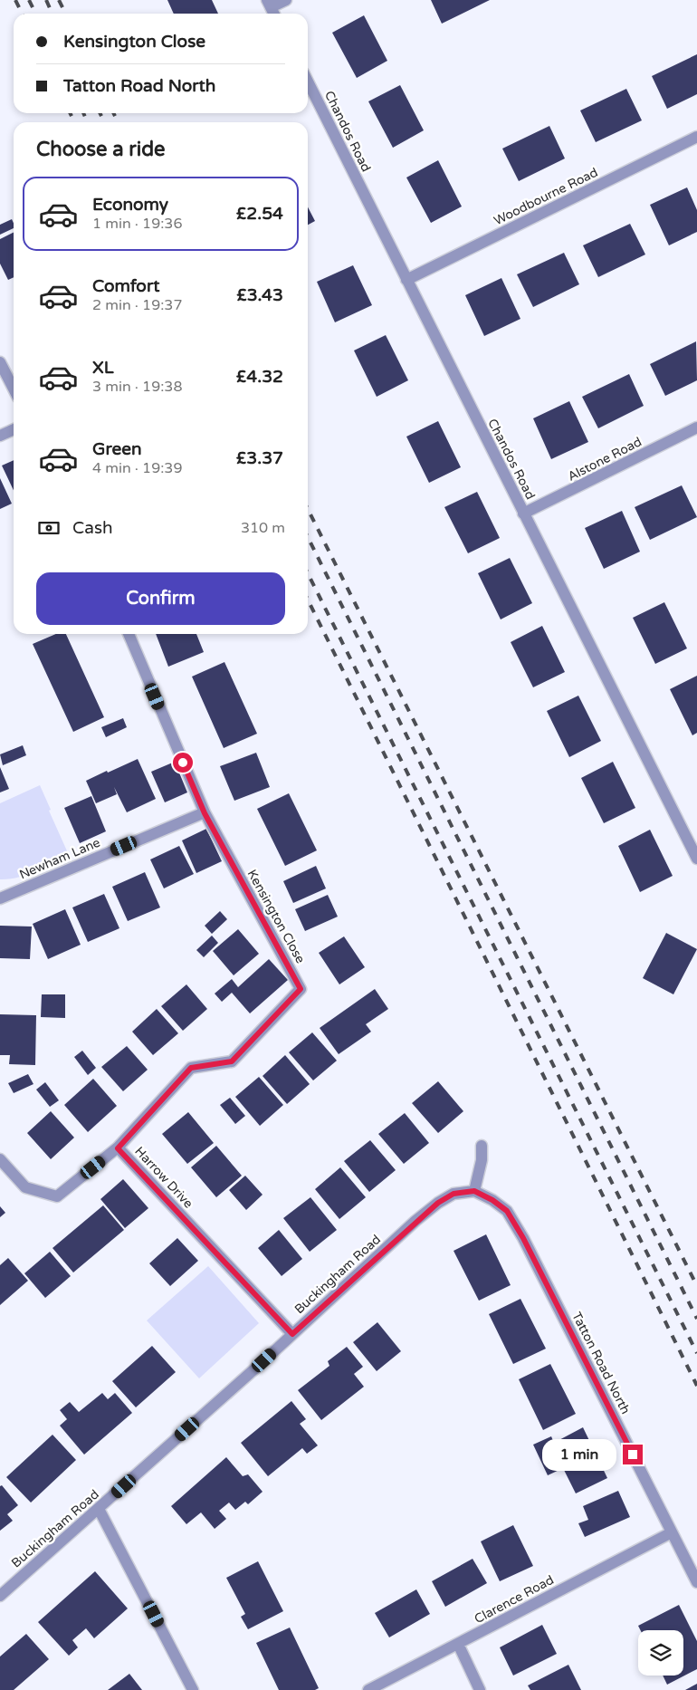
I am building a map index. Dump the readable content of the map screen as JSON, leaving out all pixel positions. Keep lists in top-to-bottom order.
{
  "streets": {
    "street": [
      "Chandos Road",
      "Woodbourne Road",
      "Alstone Road",
      "Newham Lane",
      "Kensington Close",
      "Harrow Drive",
      "Buckingham Road",
      "Tatton Road North",
      "Clarence Road"
    ]
  },
  "crossings": [
    ["Chandos Road", "Woodbourne Road"],
    ["Chandos Road", "Alstone Road"],
    ["Newham Lane", "Kensington Close"],
    ["Kensington Close", "Harrow Drive"],
    ["Harrow Drive", "Buckingham Road"],
    ["Buckingham Road", "Tatton Road North"],
    ["Tatton Road North", "Clarence Road"]
  ],
  "page": {
    "banner": ["Kensington Close", "Tatton Road North"],
    "heading": "Choose a ride",
    "list": [
      {
        "name": "Economy",
        "note": "1 min · 19:36",
        "value": "£2.54"
      },
      {
        "name": "Comfort",
        "note": "2 min · 19:37",
        "value": "£3.43"
      },
      {
        "name": "XL",
        "note": "3 min · 19:38",
        "value": "£4.32"
      },
      {
        "name": "Green",
        "note": "4 min · 19:39",
        "value": "£3.37"
      }
    ],
    "pay": ["Cash", "310 m"],
    "buttons": "Confirm",
    "bubble": "1 min"
  }
}
